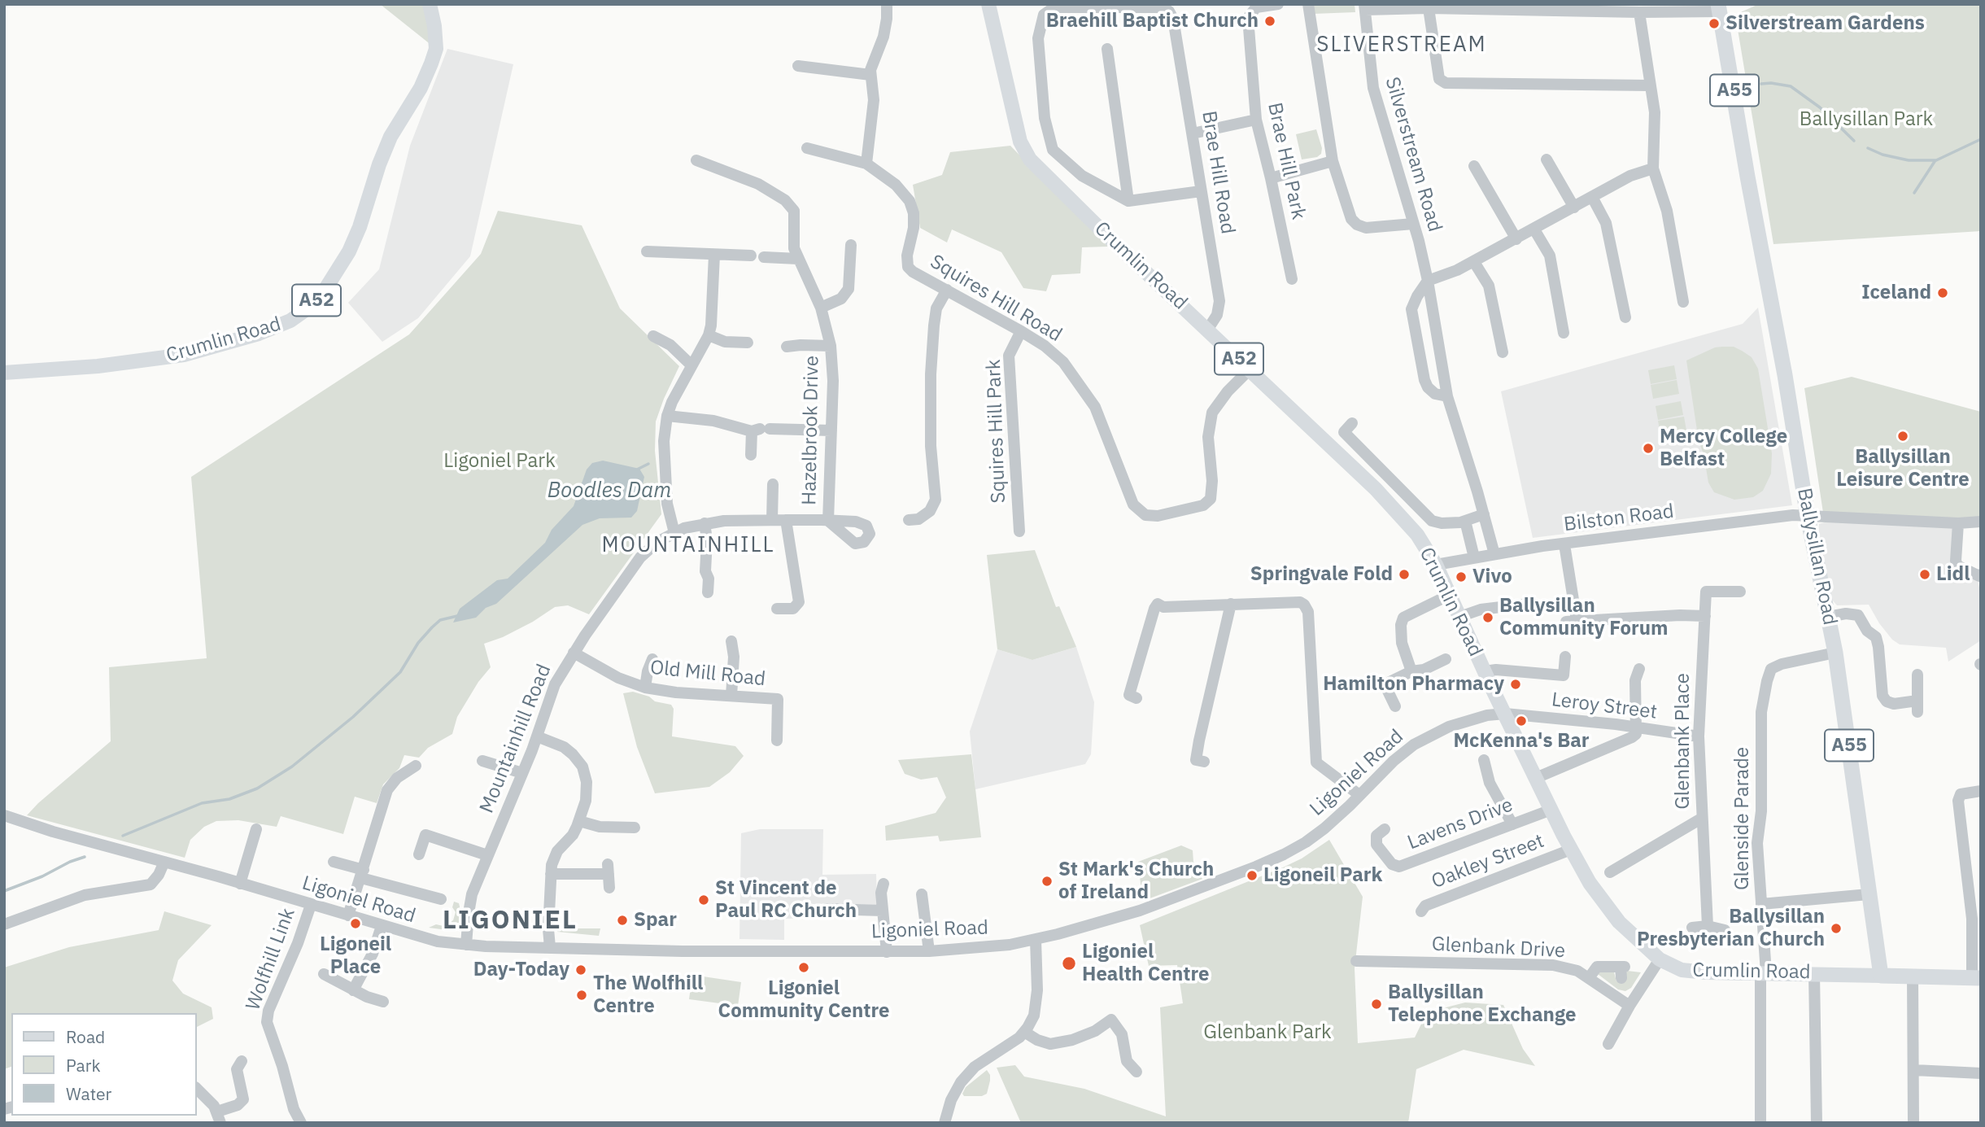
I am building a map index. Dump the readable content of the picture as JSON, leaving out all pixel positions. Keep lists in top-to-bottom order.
{
  "streets": {
    "highway": ["A55", "Crumlin Road", "Ballysillan Road"],
    "main road": ["A52"],
    "street": [
      "Silverstream Road",
      "Brae Hill Park",
      "Brae Hill Road",
      "Squires Hill Road",
      "Hazelbrook Drive",
      "Squires Hill Park",
      "Bilston Road",
      "Old Mill Road",
      "Leroy Street",
      "Mountainhill Road",
      "Glenbank Place",
      "Ligoniel Road",
      "Glenside Parade",
      "Lavens Drive",
      "Oakley Street",
      "Glenbank Drive",
      "Wolfhill Link"
    ]
  },
  "crossings": [
    ["Silverstream Road", "Bilston Road"],
    ["Brae Hill Road", "Crumlin Road"],
    ["Crumlin Road", "Squires Hill Road"],
    ["Crumlin Road", "Bilston Road"],
    ["Crumlin Road", "Ballysillan Road"],
    ["Crumlin Road", "Leroy Street"],
    ["Crumlin Road", "Ligoniel Road"],
    ["Crumlin Road", "Glenside Parade"],
    ["Crumlin Road", "Lavens Drive"],
    ["Crumlin Road", "Oakley Street"],
    ["Squires Hill Road", "Squires Hill Park"],
    ["Hazelbrook Drive", "Mountainhill Road"],
    ["Bilston Road", "Ballysillan Road"],
    ["Ballysillan Road", "Glenside Parade"],
    ["Old Mill Road", "Mountainhill Road"],
    ["Leroy Street", "Glenbank Place"],
    ["Leroy Street", "Ligoniel Road"],
    ["Mountainhill Road", "Ligoniel Road"],
    ["Ligoniel Road", "Wolfhill Link"]
  ],
  "districts": ["SLIVERSTREAM", "MOUNTAINHILL", "LIGONIEL"],
  "water": ["Boodles Dam"],
  "parks": ["Ballysillan Park", "Ligoniel Park", "Glenbank Park"],
  "places": [
    "Braehill Baptist Church",
    "Silverstream Gardens",
    "Iceland",
    "Ballysillan Leisure Centre",
    "Mercy College Belfast",
    "Springvale Fold",
    "Lidl",
    "Vivo",
    "Ballysillan Community Forum",
    "Hamilton Pharmacy",
    "McKenna's Bar",
    "Ligoneil Park",
    "St Mark's Church of Ireland",
    "St Vincent de Paul RC Church",
    "Spar",
    "Ligoneil Place",
    "Ballysillan Presbyterian Church",
    "Ligoniel Health Centre",
    "Ligoniel Community Centre",
    "Day-Today",
    "The Wolfhill Centre",
    "Ballysillan Telephone Exchange"
  ],
  "legend": ["Road", "Park", "Water"]
}
